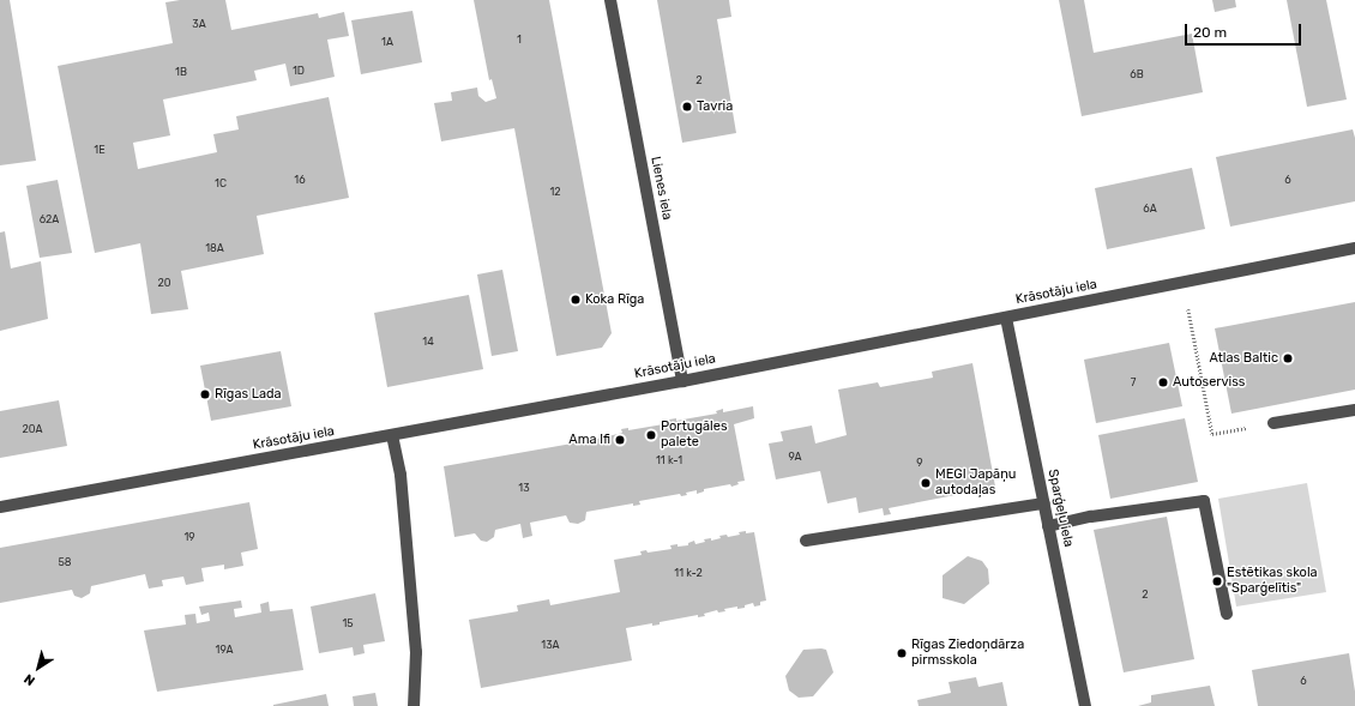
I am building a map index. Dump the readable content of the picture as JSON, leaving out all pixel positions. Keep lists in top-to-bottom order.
{
  "streets": {
    "street": ["Lienes iela", "Krāsotāju iela", "Sparģeļu iela"]
  },
  "crossings": [
    ["Lienes iela", "Krāsotāju iela"],
    ["Krāsotāju iela", "Sparģeļu iela"]
  ],
  "places": [
    "Tavria",
    "Koka Rīga",
    "Atlas Baltic",
    "Autoserviss",
    "Rīgas Lada",
    "Portugāles palete",
    "Ama lfi",
    "MEGI Japāņu autodaļas",
    "Estētikas skola \"Sparģelītis\"",
    "Rīgas Ziedoņdārza pirmsskola"
  ],
  "house_numbers": [
    "3A",
    "1",
    "1A",
    "1D",
    "1B",
    "6B",
    "2",
    "1E",
    "16",
    "6",
    "1C",
    "12",
    "6A",
    "62A",
    "18A",
    "20",
    "14",
    "7",
    "20A",
    "9A",
    "11 k-1",
    "9",
    "13",
    "19",
    "58",
    "11 k-2",
    "2",
    "15",
    "13A",
    "19A",
    "6"
  ],
  "scale_bar": "20 m",
  "north": "bottom left"
}
